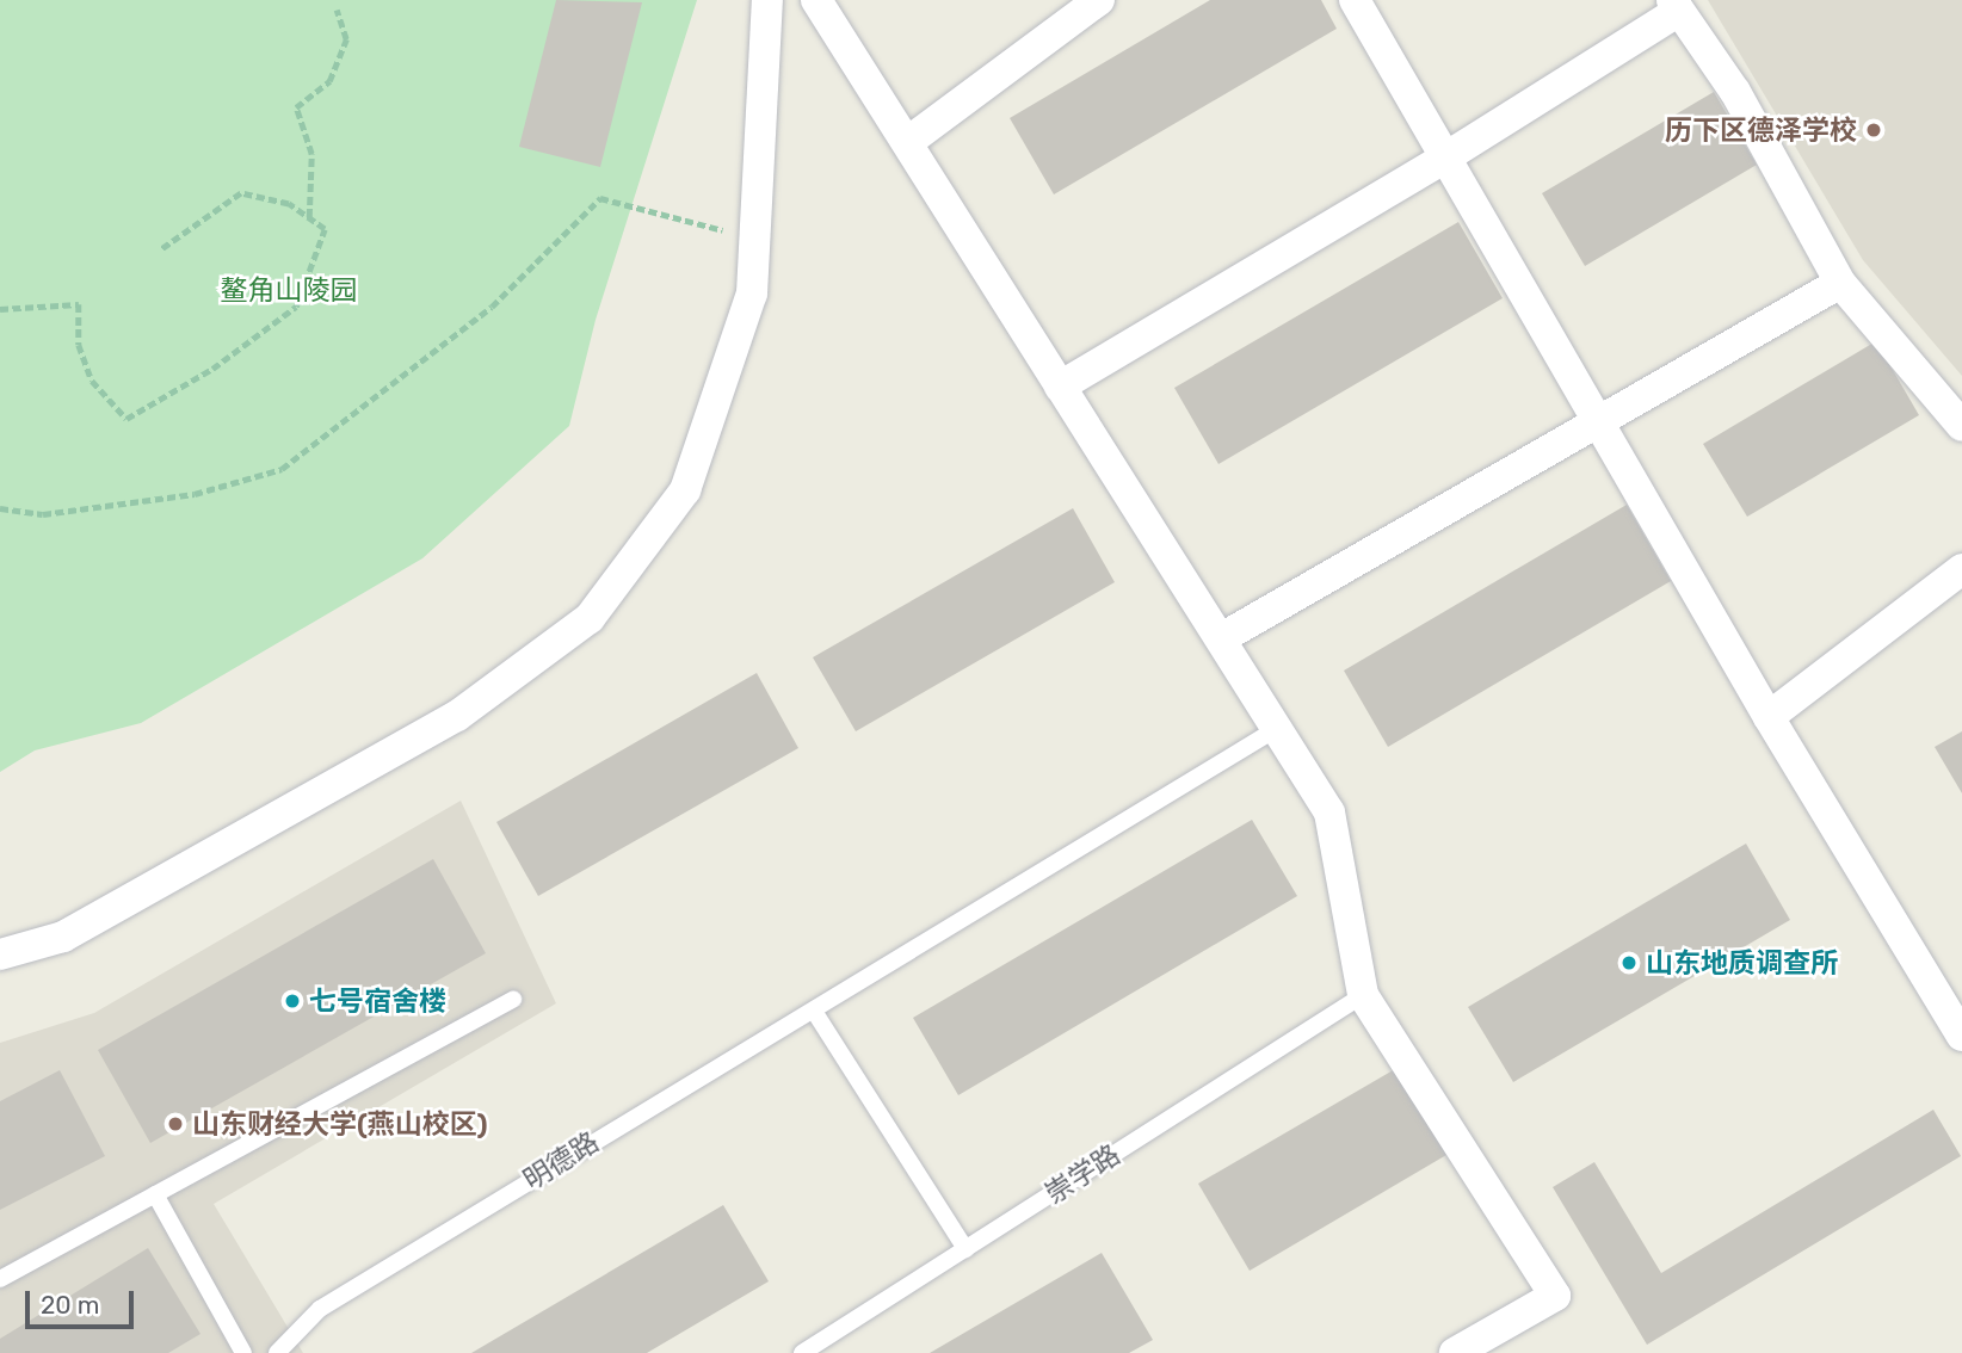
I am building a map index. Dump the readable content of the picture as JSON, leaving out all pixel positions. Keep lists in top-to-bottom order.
{
  "streets": {
    "lane": ["明德路", "崇学路"]
  },
  "parks": ["鳌角山陵园"],
  "places": [
    "历下区德泽学校",
    "山东地质调查所",
    "七号宿舍楼",
    "山东财经大学(燕山校区)"
  ],
  "scale_bar": "20 m"
}
